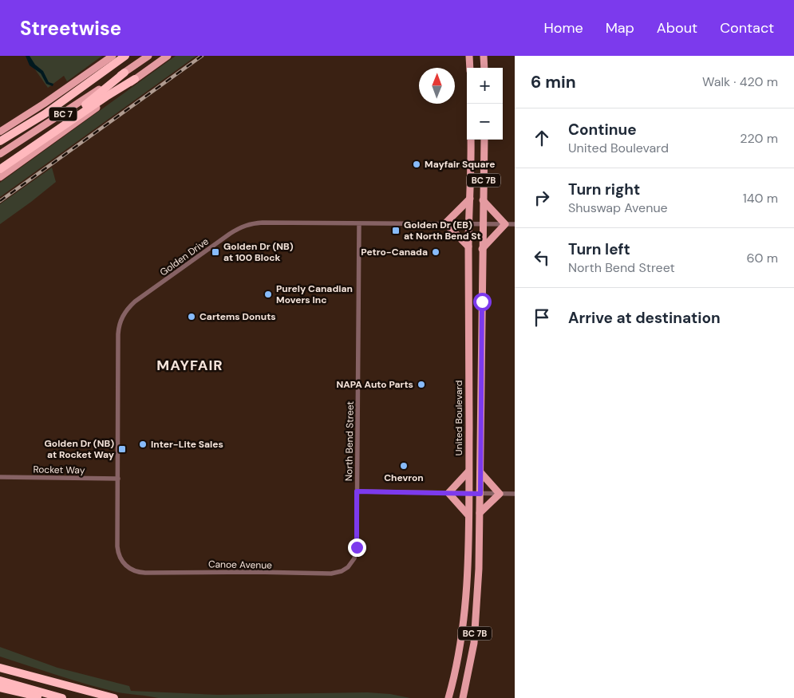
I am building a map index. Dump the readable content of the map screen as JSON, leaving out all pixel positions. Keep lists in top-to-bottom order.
{
  "streets": {
    "main road": ["BC 7", "BC 7B", "United Boulevard"],
    "street": [
      "Golden Drive",
      "North Bend Street",
      "Rocket Way",
      "Canoe Avenue"
    ]
  },
  "crossings": [
    ["BC 7B", "Golden Drive"],
    ["Golden Drive", "United Boulevard"],
    ["Golden Drive", "North Bend Street"],
    ["Golden Drive", "Rocket Way"],
    ["Golden Drive", "Canoe Avenue"],
    ["North Bend Street", "Canoe Avenue"]
  ],
  "districts": ["MAYFAIR"],
  "places": {
    "other": [
      "Mayfair Square",
      "Petro-Canada",
      "Purely Canadian Movers Inc",
      "Cartems Donuts",
      "NAPA Auto Parts",
      "Inter-Lite Sales",
      "Chevron"
    ],
    "transit": ["Golden Dr (EB) at North Bend St", "Golden Dr (NB) at 100 Block", "Golden Dr (NB) at Rocket Way"]
  },
  "north": "top",
  "page": {
    "header": "Streetwise",
    "nav": [
      "Home",
      "Map",
      "About",
      "Contact"
    ],
    "heading": ["6 min", "Walk · 420 m"],
    "map_buttons": ["+", "−"],
    "list": [
      ["Continue", "United Boulevard", "220 m"],
      ["Turn right", "Shuswap Avenue", "140 m"],
      ["Turn left", "North Bend Street", "60 m"],
      "Arrive at destination"
    ]
  }
}
